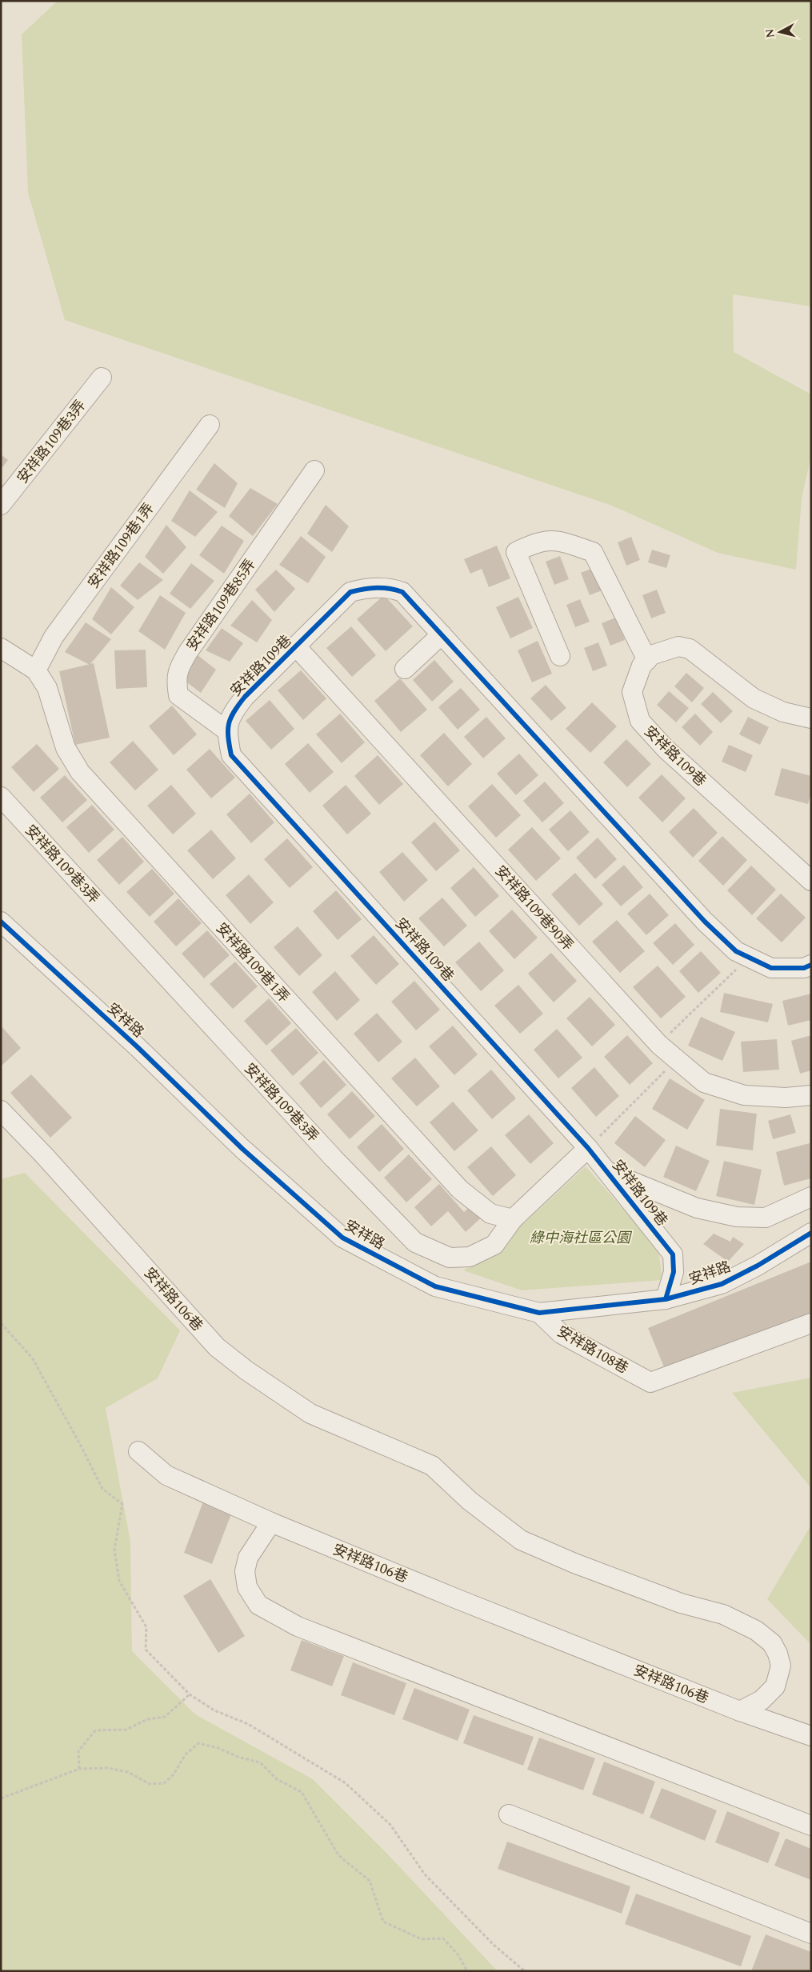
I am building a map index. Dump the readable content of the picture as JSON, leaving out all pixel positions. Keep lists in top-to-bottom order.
{
  "streets": {
    "street": [
      "安祥路109巷3弄",
      "安祥路109巷1弄",
      "安祥路109巷85弄",
      "安祥路109巷",
      "安祥路109巷90弄",
      "安祥路",
      "安祥路106巷",
      "安祥路108巷"
    ]
  },
  "crossings": [
    ["安祥路109巷3弄", "安祥路109巷1弄"],
    ["安祥路109巷3弄", "安祥路109巷"],
    ["安祥路109巷85弄", "安祥路109巷"],
    ["安祥路109巷", "安祥路109巷90弄"],
    ["安祥路109巷", "安祥路"],
    ["安祥路", "安祥路108巷"]
  ],
  "parks": ["綠中海社區公園"],
  "north": "left"
}
